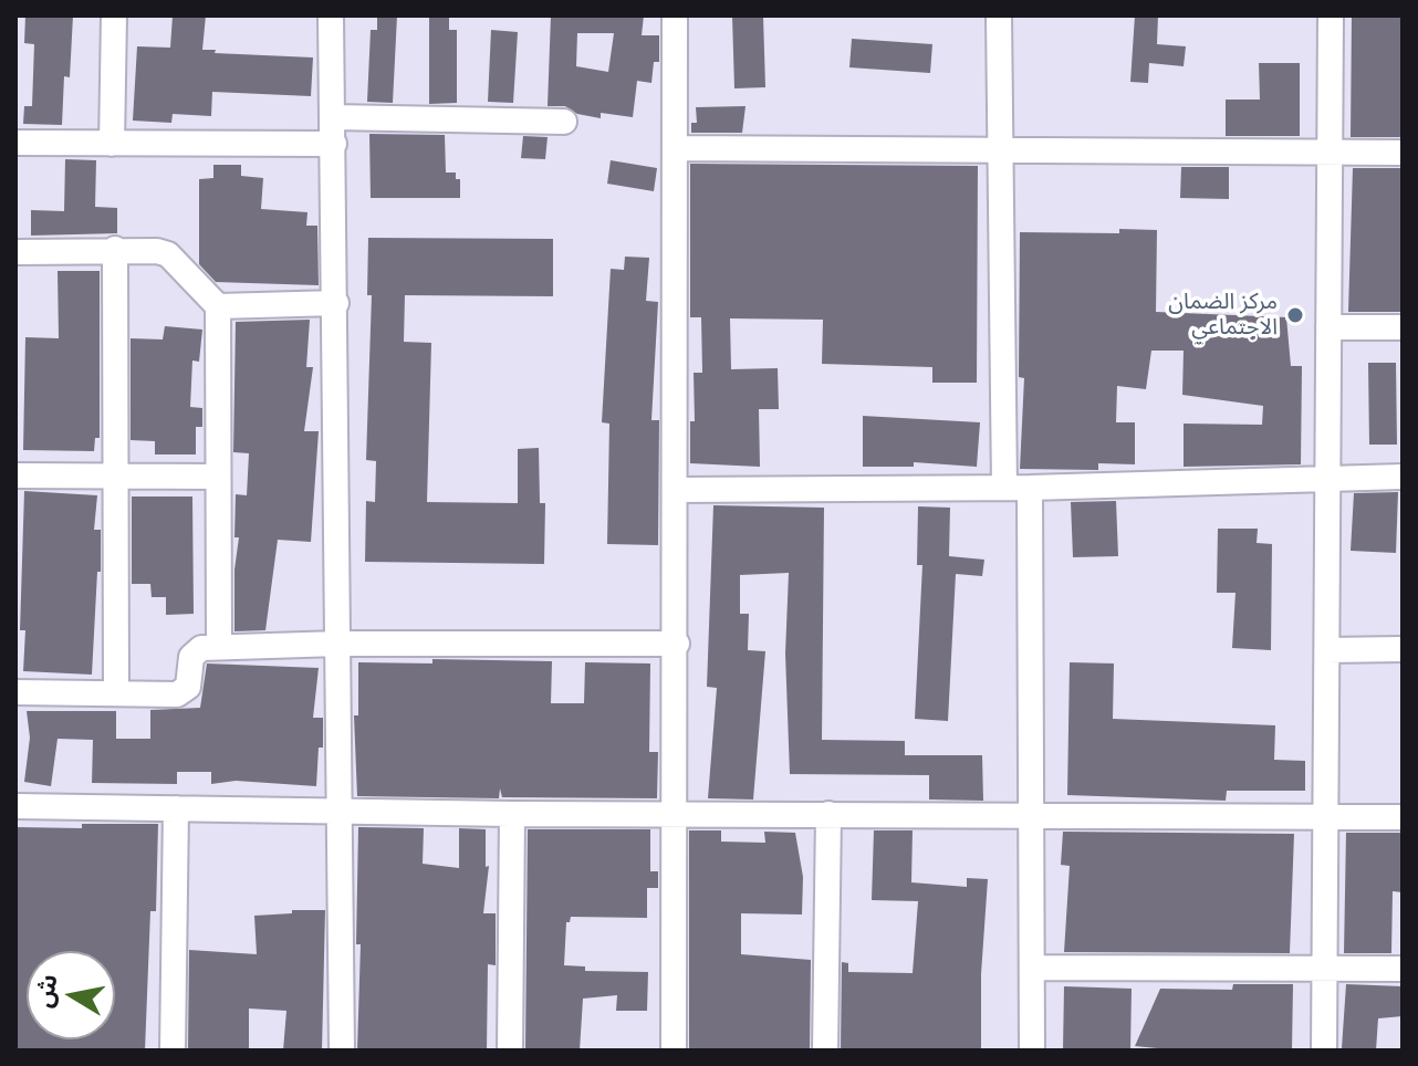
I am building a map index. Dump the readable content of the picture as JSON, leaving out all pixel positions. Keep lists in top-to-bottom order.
{
  "places": ["مركز الضمان الاجتماعي"],
  "north": "left"
}
